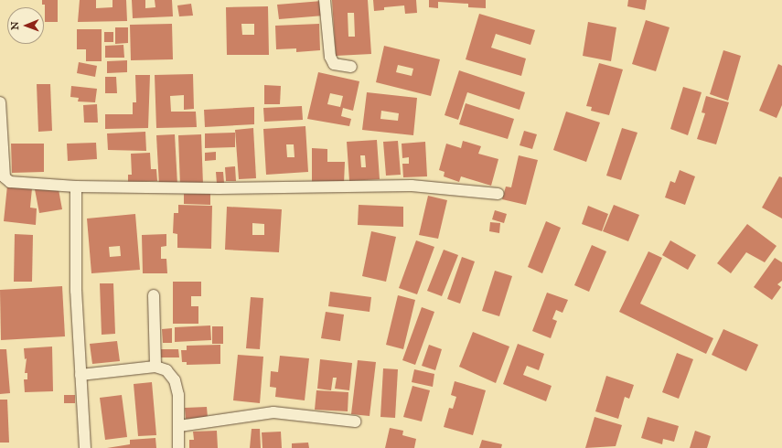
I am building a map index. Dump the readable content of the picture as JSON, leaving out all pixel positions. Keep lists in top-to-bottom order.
{
  "north": "left"
}
